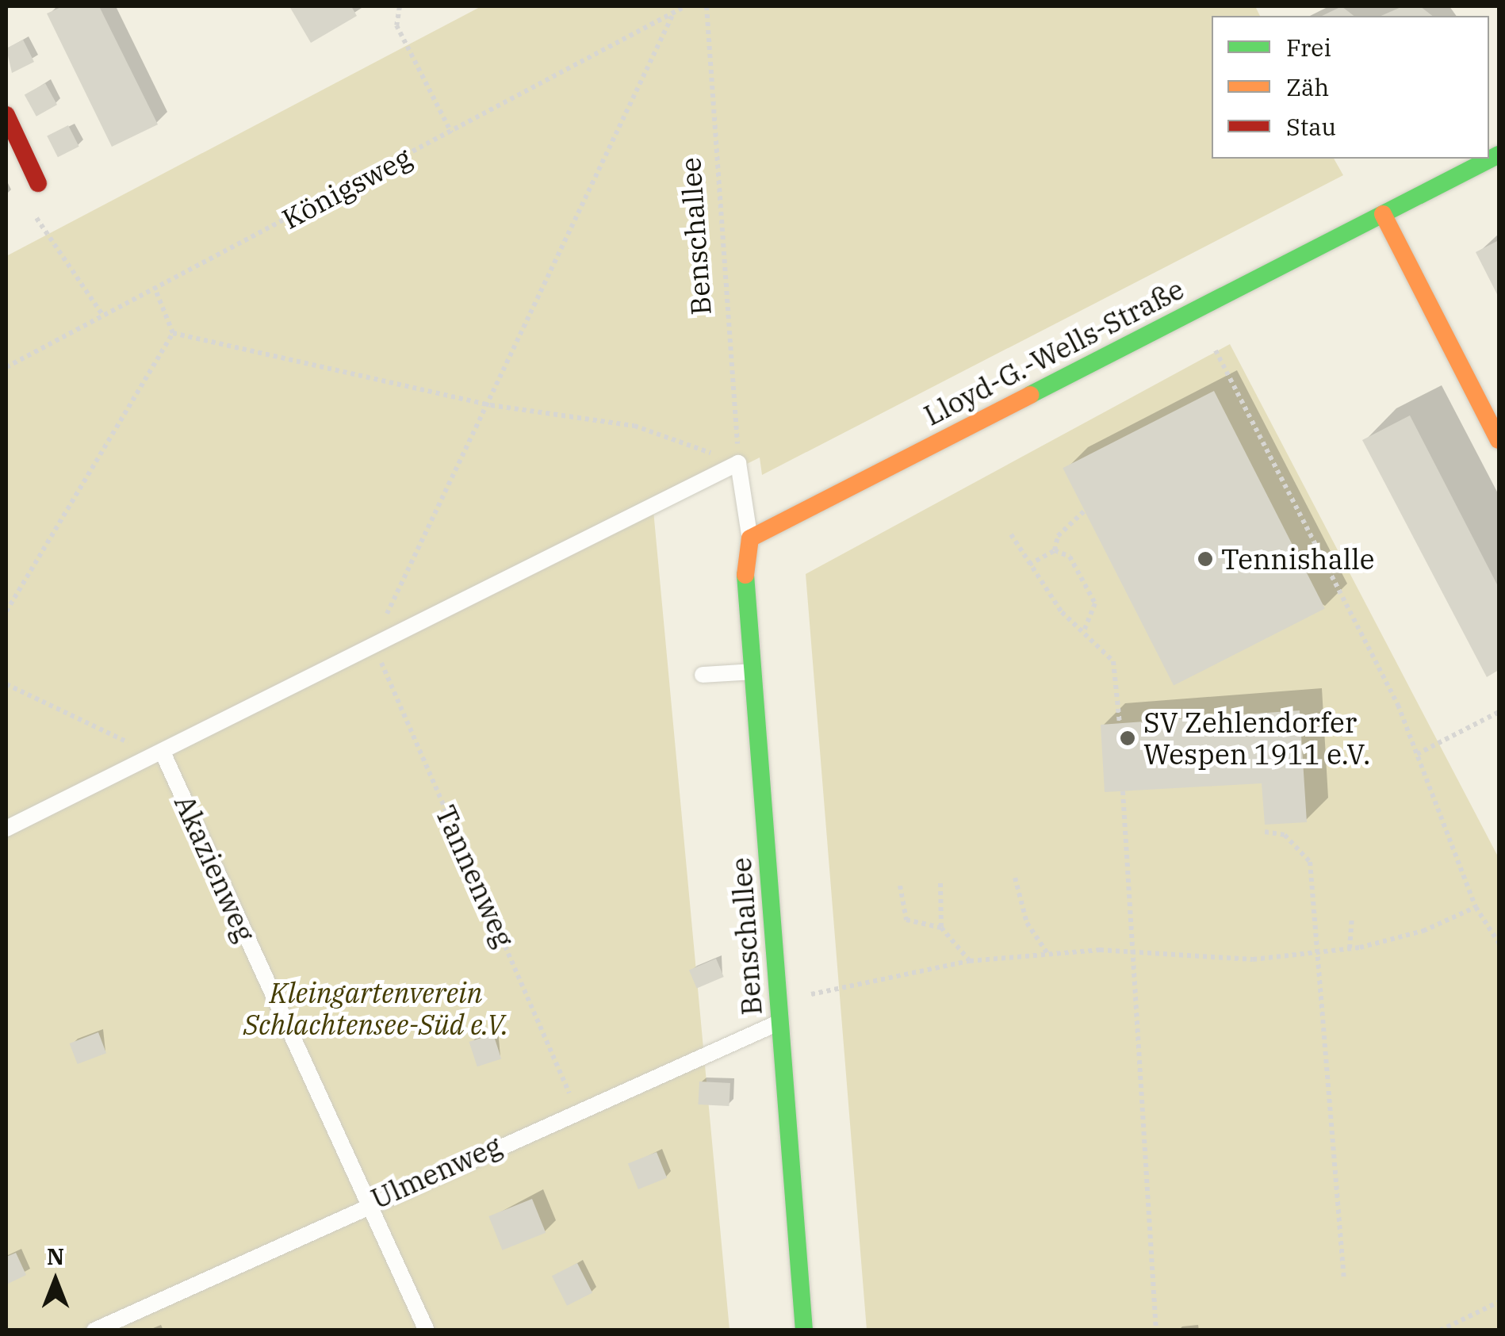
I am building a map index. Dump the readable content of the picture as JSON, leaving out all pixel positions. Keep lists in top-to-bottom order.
{
  "streets": {
    "street": ["Benschallee", "Lloyd-G.-Wells-Straße"],
    "lane": ["Akazienweg", "Ulmenweg"],
    "path": ["Königsweg", "Tannenweg"]
  },
  "crossings": [
    ["Benschallee", "Lloyd-G.-Wells-Straße"],
    ["Benschallee", "Ulmenweg"],
    ["Akazienweg", "Ulmenweg"],
    ["Tannenweg", "Ulmenweg"]
  ],
  "parks": ["Kleingartenverein Schlachtensee-Süd e.V."],
  "places": ["Tennishalle", "SV Zehlendorfer Wespen 1911 e.V."],
  "legend": ["Frei", "Zäh", "Stau"],
  "north": "top"
}
